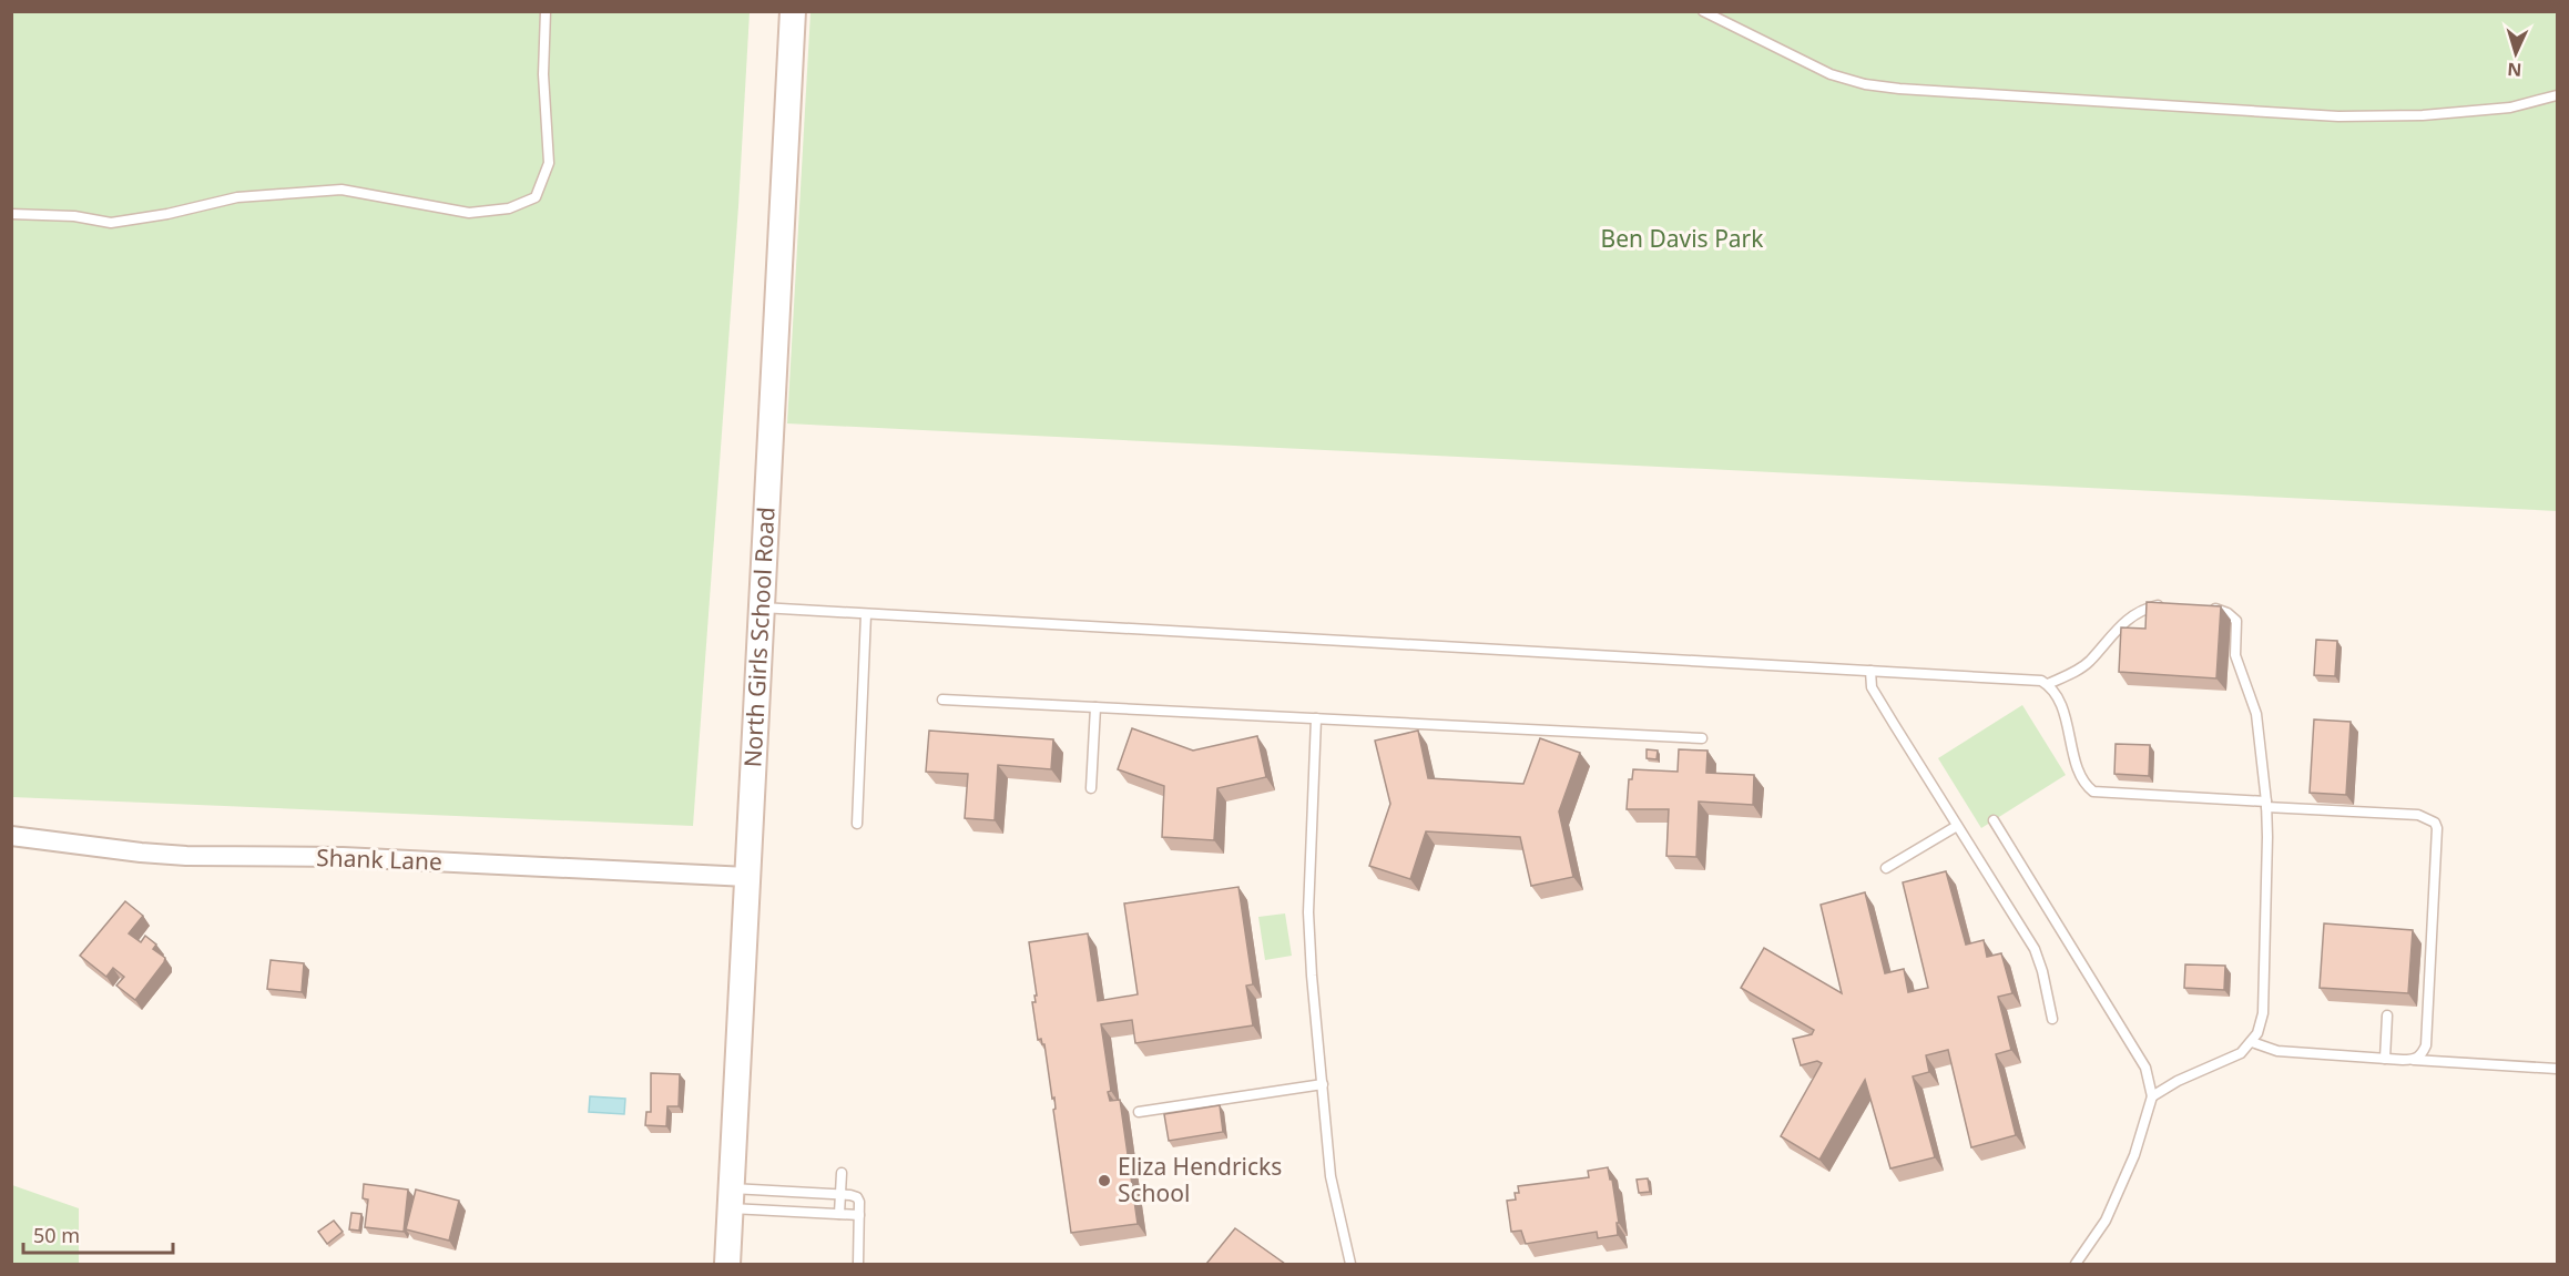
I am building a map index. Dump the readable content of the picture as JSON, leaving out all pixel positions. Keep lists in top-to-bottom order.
{
  "streets": {
    "main road": ["North Girls School Road"],
    "street": ["Shank Lane"]
  },
  "crossings": [
    ["North Girls School Road", "Shank Lane"]
  ],
  "parks": ["Ben Davis Park"],
  "places": ["Eliza Hendricks School"],
  "scale_bar": "50 m",
  "north": "bottom"
}
